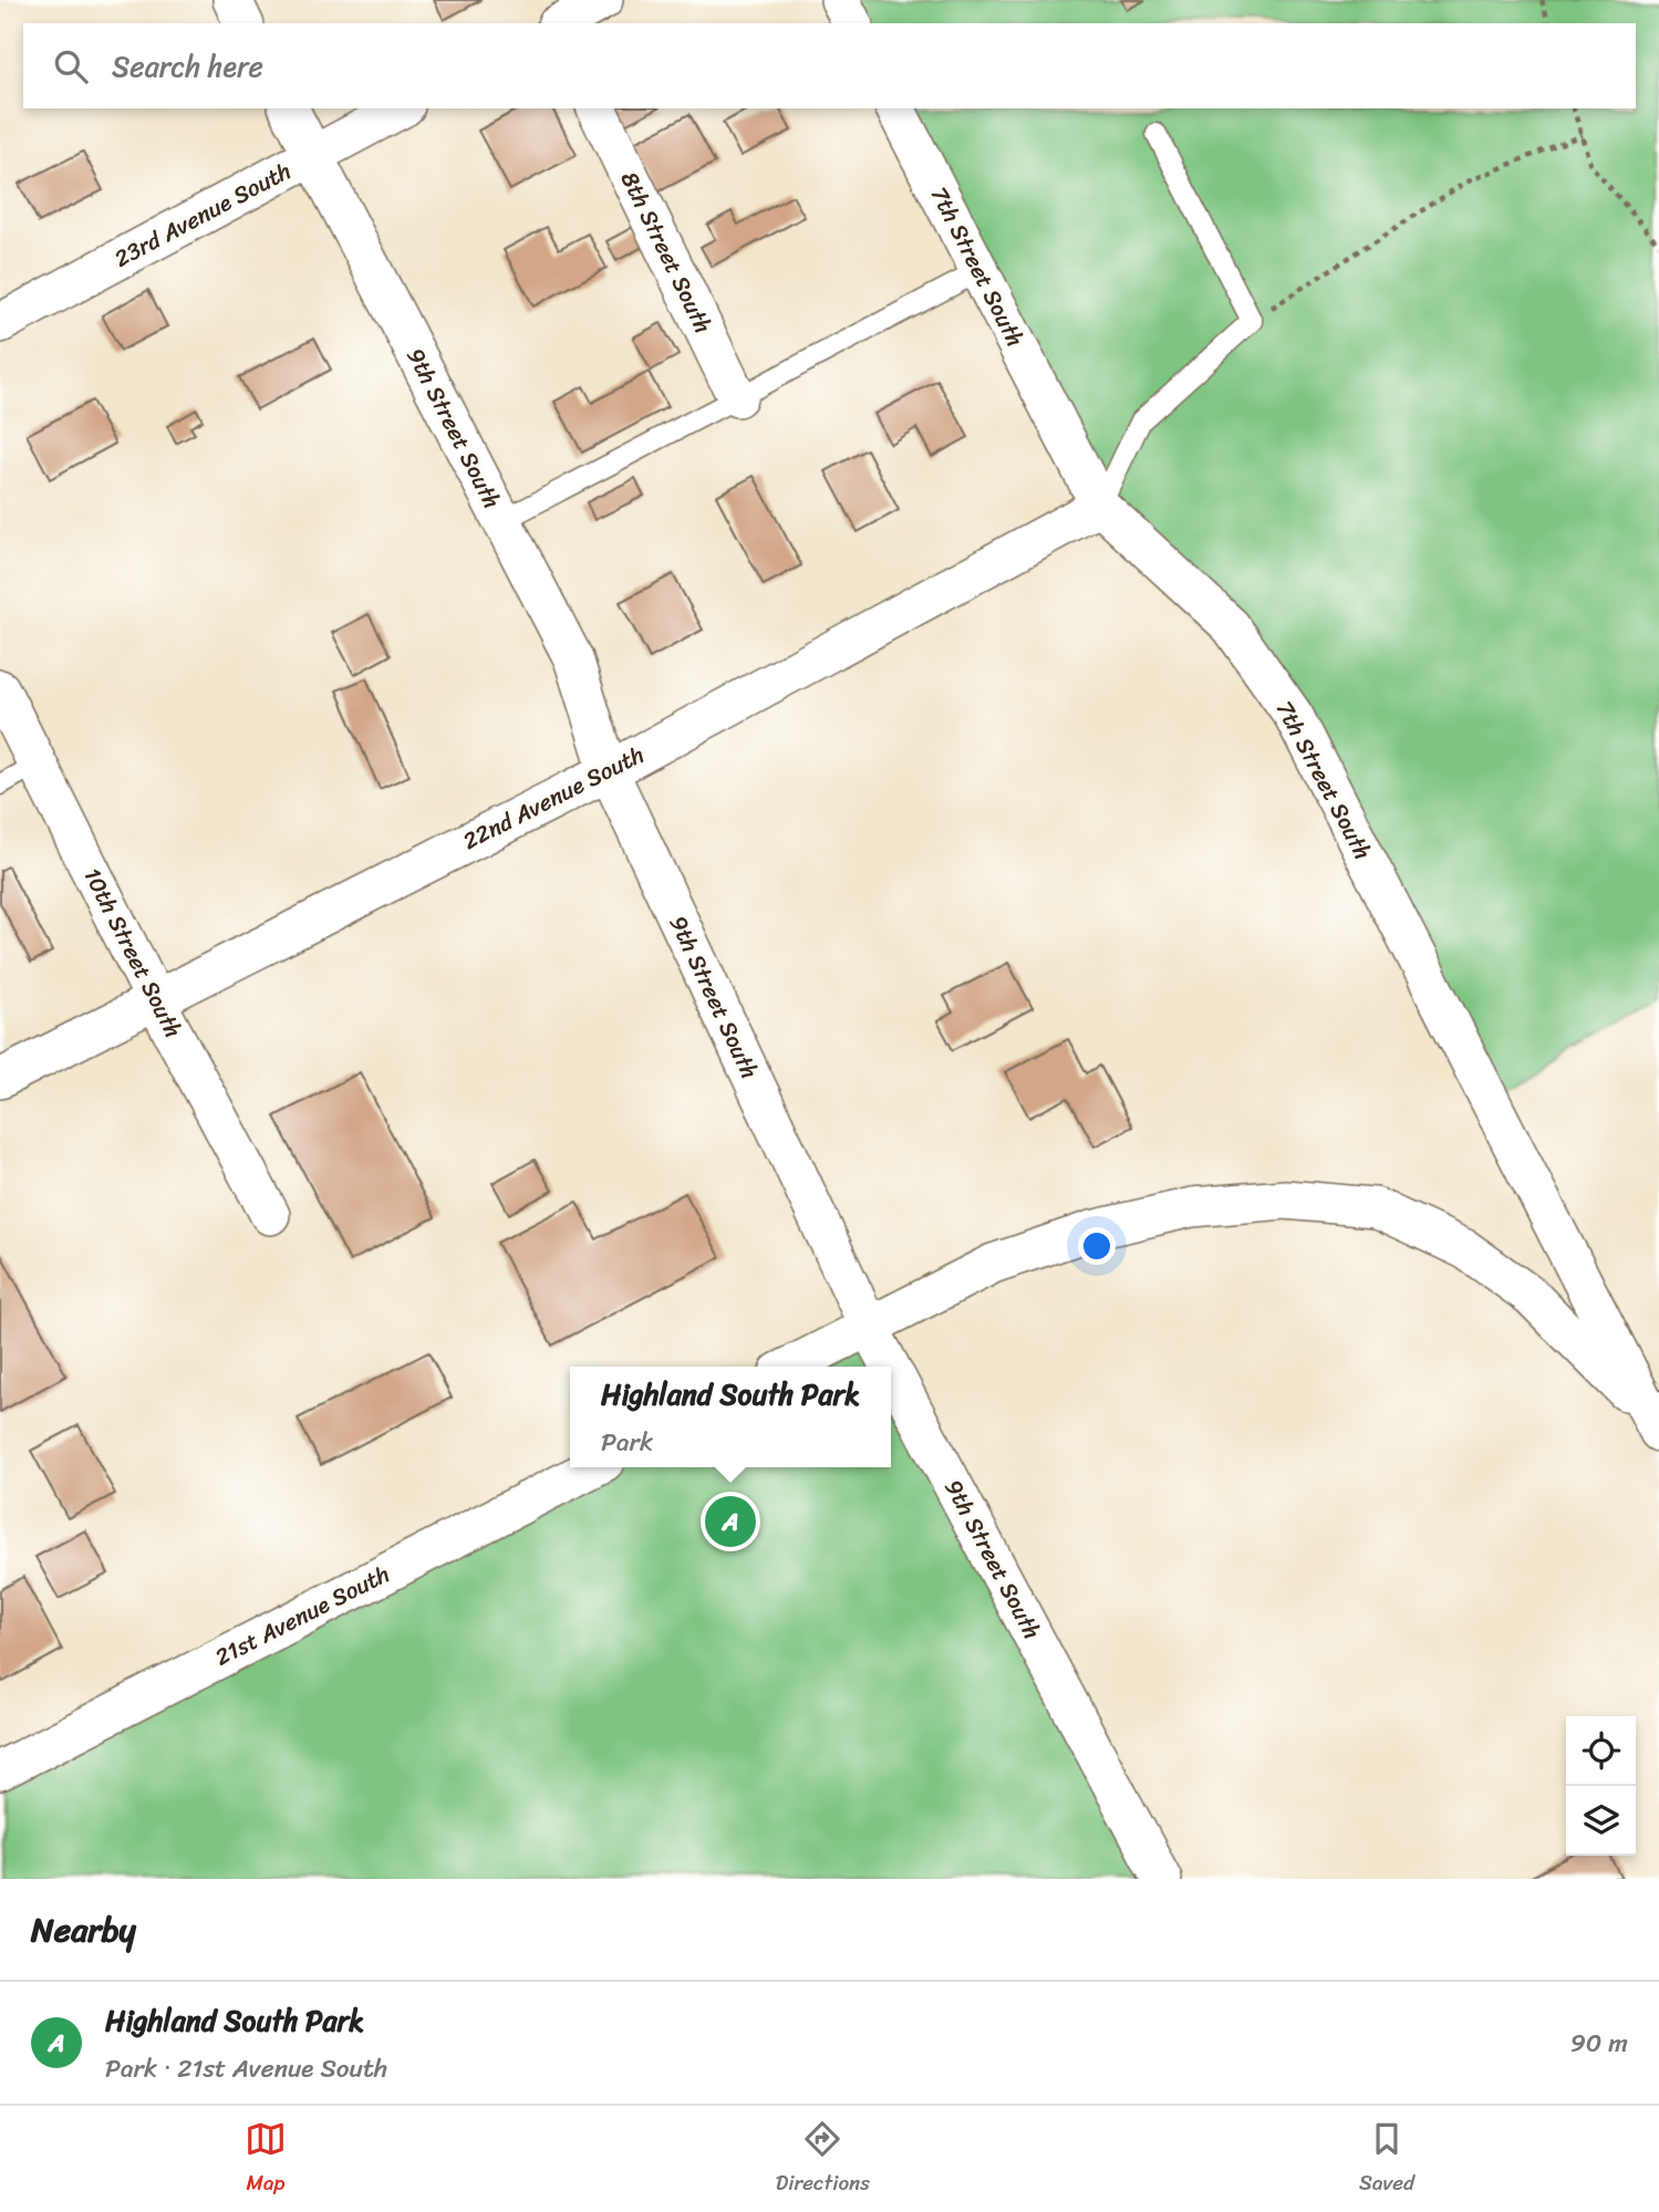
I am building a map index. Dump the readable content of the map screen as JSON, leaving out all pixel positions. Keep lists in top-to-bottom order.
{
  "streets": {
    "street": [
      "23rd Avenue South",
      "8th Street South",
      "7th Street South",
      "9th Street South",
      "22nd Avenue South",
      "10th Street South",
      "21st Avenue South"
    ]
  },
  "crossings": [
    ["23rd Avenue South", "9th Street South"],
    ["7th Street South", "22nd Avenue South"],
    ["9th Street South", "22nd Avenue South"],
    ["22nd Avenue South", "10th Street South"]
  ],
  "page": {
    "search": "Search here",
    "popup": ["Highland South Park", "Park"],
    "pins": "A",
    "heading": "Nearby",
    "list": [
      {
        "mark": "A",
        "name": "Highland South Park",
        "note": "Park · 21st Avenue South",
        "value": "90 m"
      }
    ],
    "nav": ["Map", "Directions", "Saved"]
  }
}
